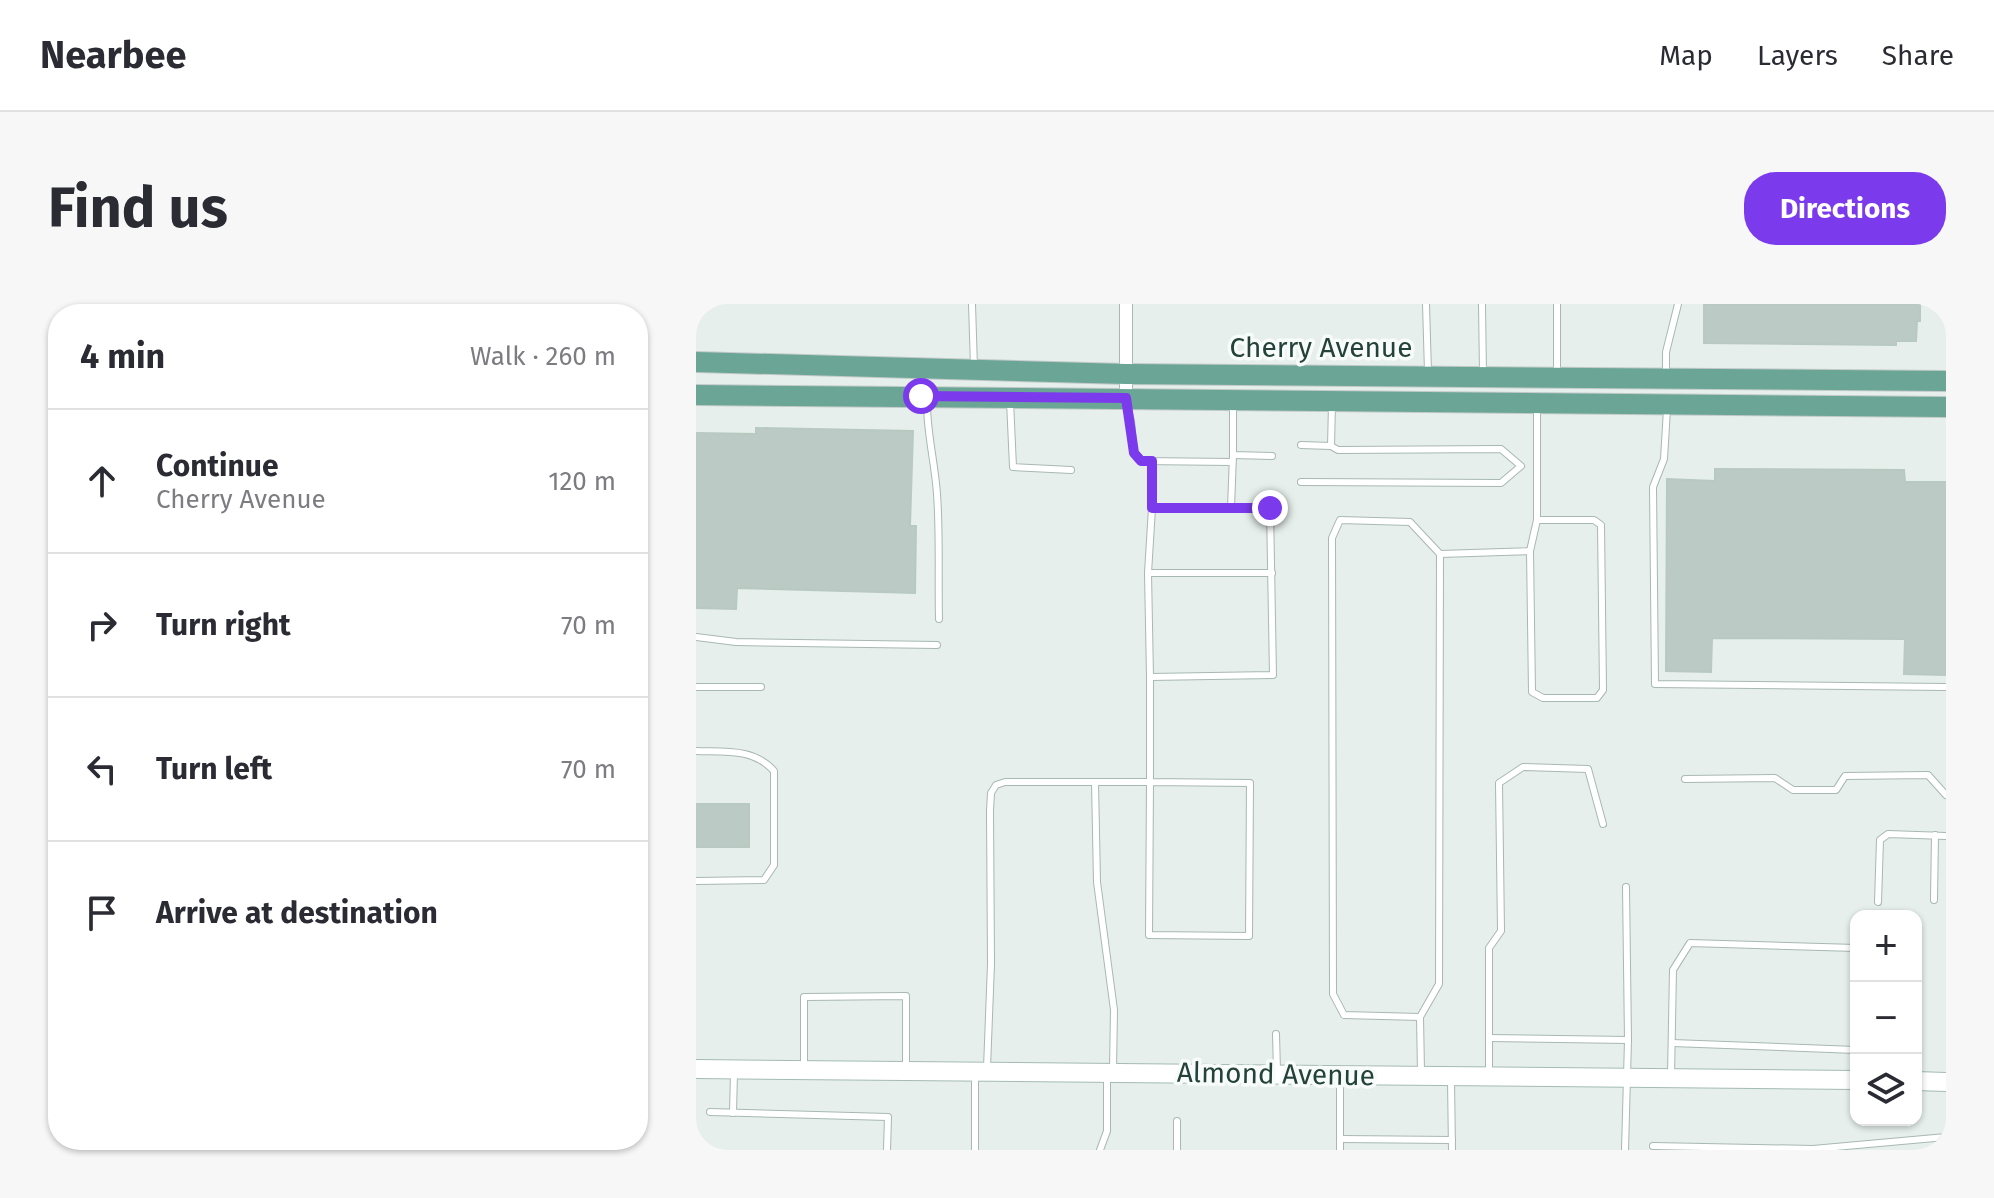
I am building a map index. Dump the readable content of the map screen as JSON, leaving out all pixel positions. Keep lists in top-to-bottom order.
{
  "streets": {
    "main road": ["Cherry Avenue"],
    "street": ["Almond Avenue"]
  },
  "page": {
    "header": "Nearbee",
    "nav": ["Map", "Layers", "Share"],
    "buttons": "Directions",
    "title": "Find us",
    "heading": ["4 min", "Walk · 260 m"],
    "list": [
      ["Continue", "Cherry Avenue", "120 m"],
      ["Turn right", "70 m"],
      ["Turn left", "70 m"],
      "Arrive at destination"
    ],
    "map_buttons": ["+", "−"]
  }
}
